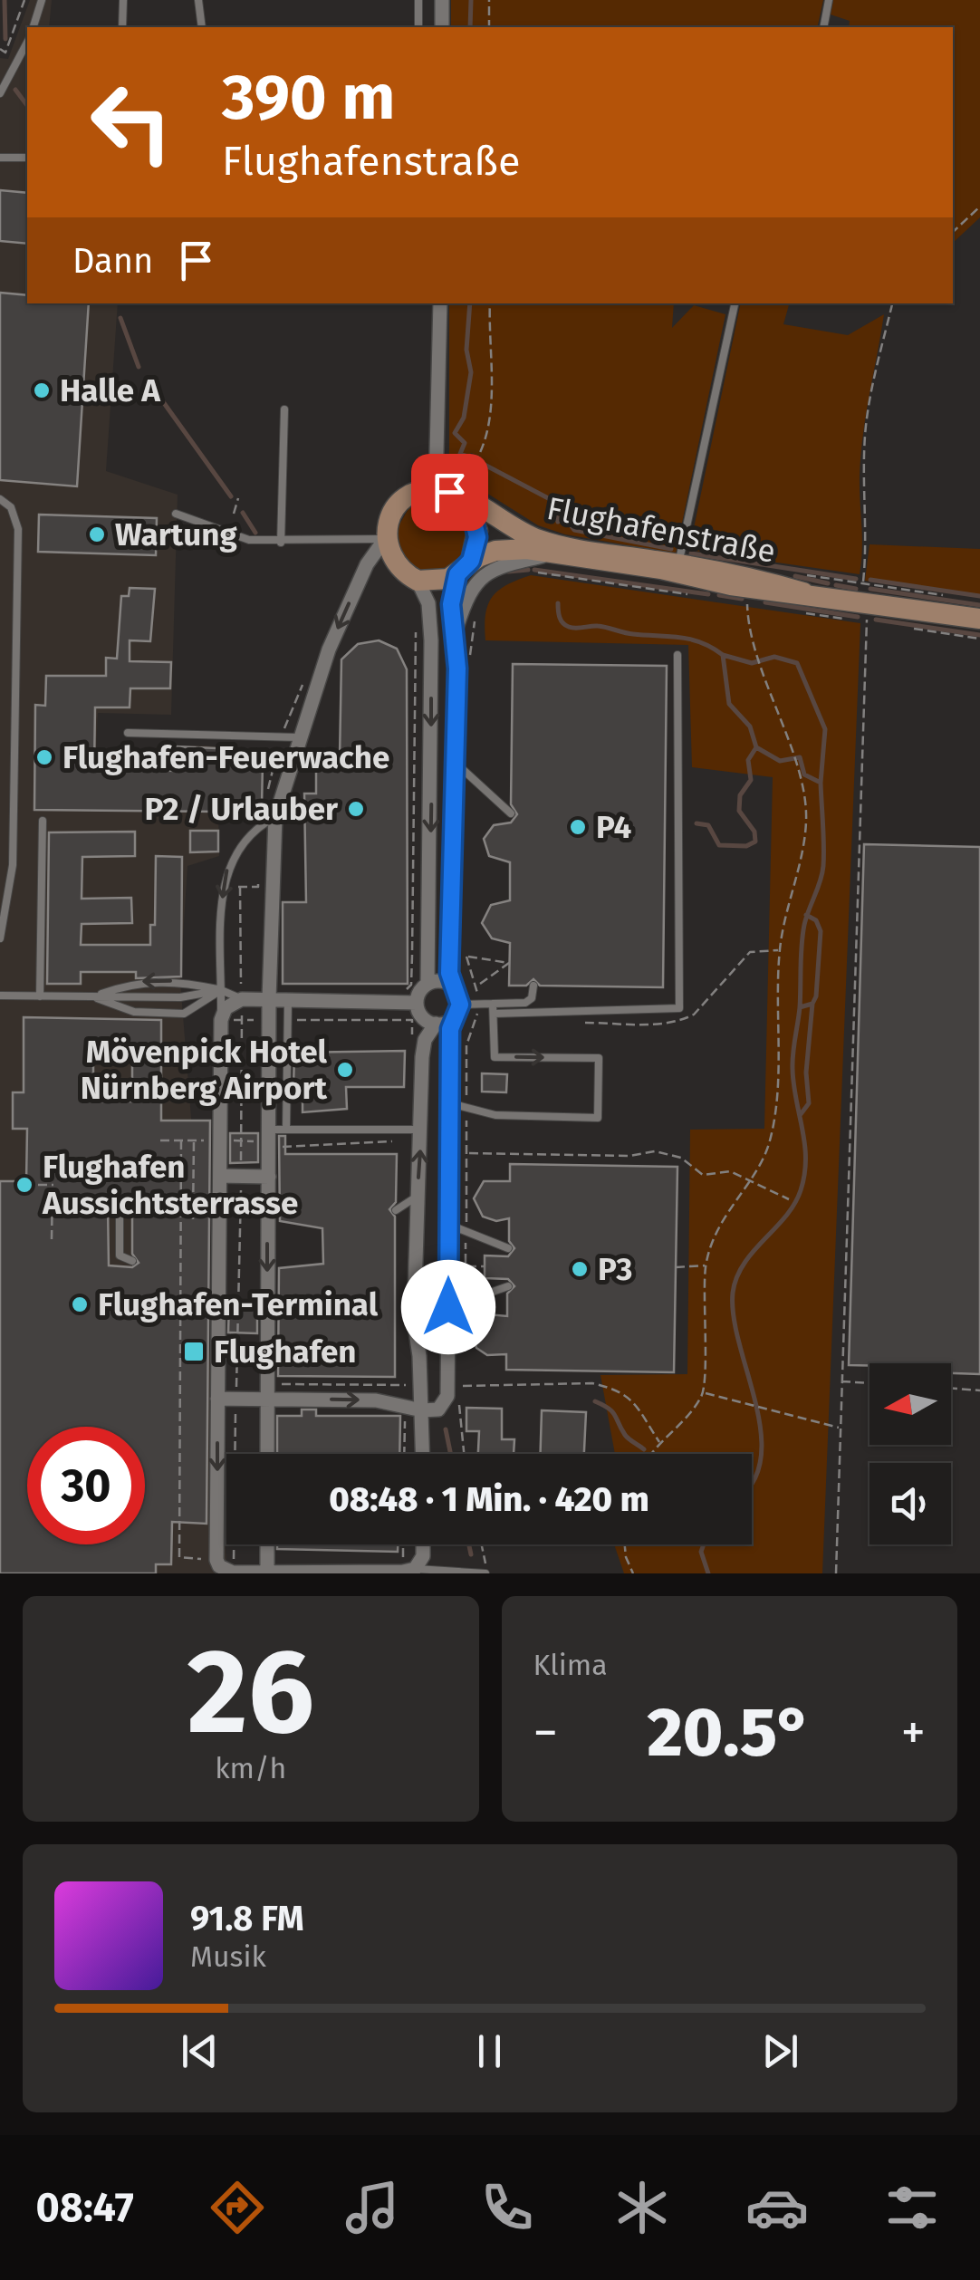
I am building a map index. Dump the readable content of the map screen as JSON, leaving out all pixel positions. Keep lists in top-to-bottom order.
{
  "streets": {
    "main road": ["Flughafenstraße"]
  },
  "places": {
    "other": [
      "Halle A",
      "Wartung",
      "Flughafen-Feuerwache",
      "P2 / Urlauber",
      "P4",
      "Mövenpick Hotel Nürnberg Airport",
      "Flughafen Aussichtsterrasse",
      "P3",
      "Flughafen-Terminal"
    ],
    "transit": ["Flughafen"]
  },
  "north": "left",
  "page": {
    "turn": ["390 m", "Flughafenstraße"],
    "then": "Dann",
    "limit": "30",
    "trip": "08:48 · 1 Min. · 420 m",
    "tile": [
      ["26", "km/h"],
      "Klima"
    ],
    "heat": ["−", "20.5°", "+"],
    "song": ["91.8 FM", "Musik"],
    "tabs": "08:47"
  }
}
